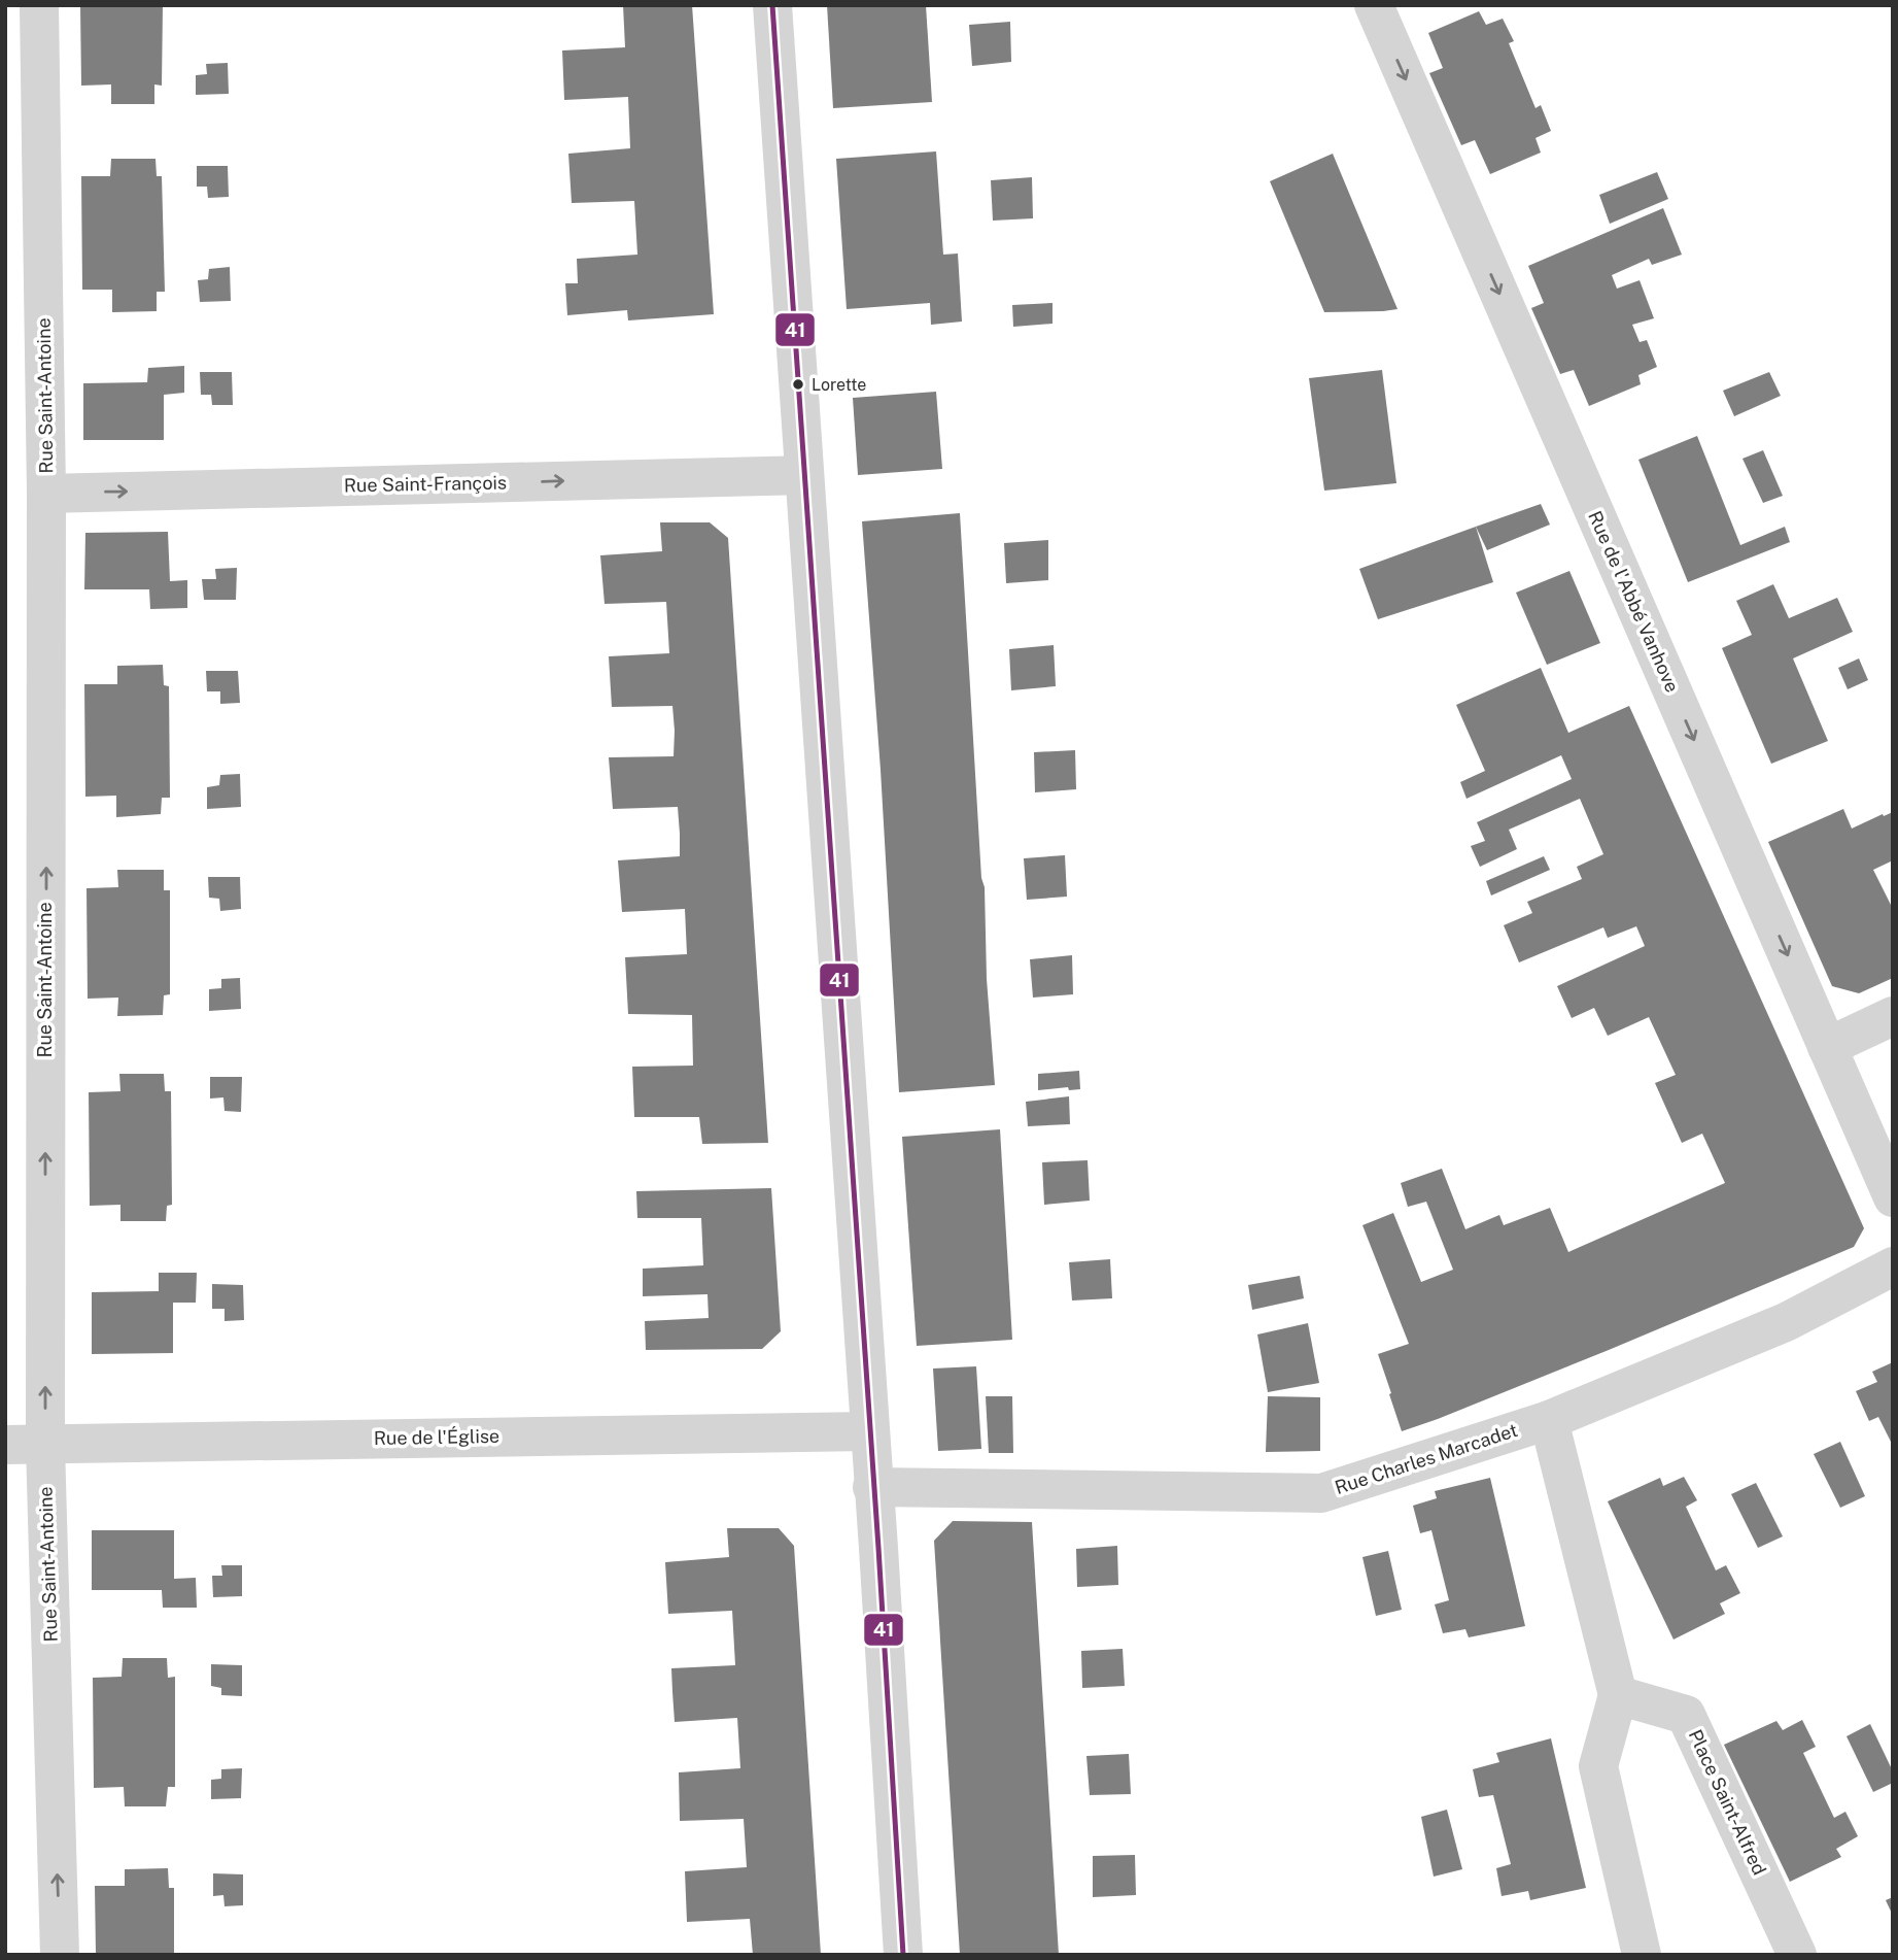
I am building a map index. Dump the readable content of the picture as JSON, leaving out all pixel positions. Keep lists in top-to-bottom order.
{
  "streets": {
    "street": [
      "Rue Saint-Antoine",
      "Rue Saint-François",
      "Rue de l'Abbé Vanhove",
      "Rue de l'Église",
      "Rue Charles Marcadet",
      "Place Saint-Alfred"
    ]
  },
  "crossings": [
    ["Rue Saint-Antoine", "Rue Saint-François"],
    ["Rue Saint-Antoine", "Rue de l'Église"]
  ],
  "one_way": ["Rue Saint-Antoine", "Rue Saint-François", "Rue de l'Abbé Vanhove"],
  "places": ["Lorette"],
  "lines": ["transit line 41"]
}
